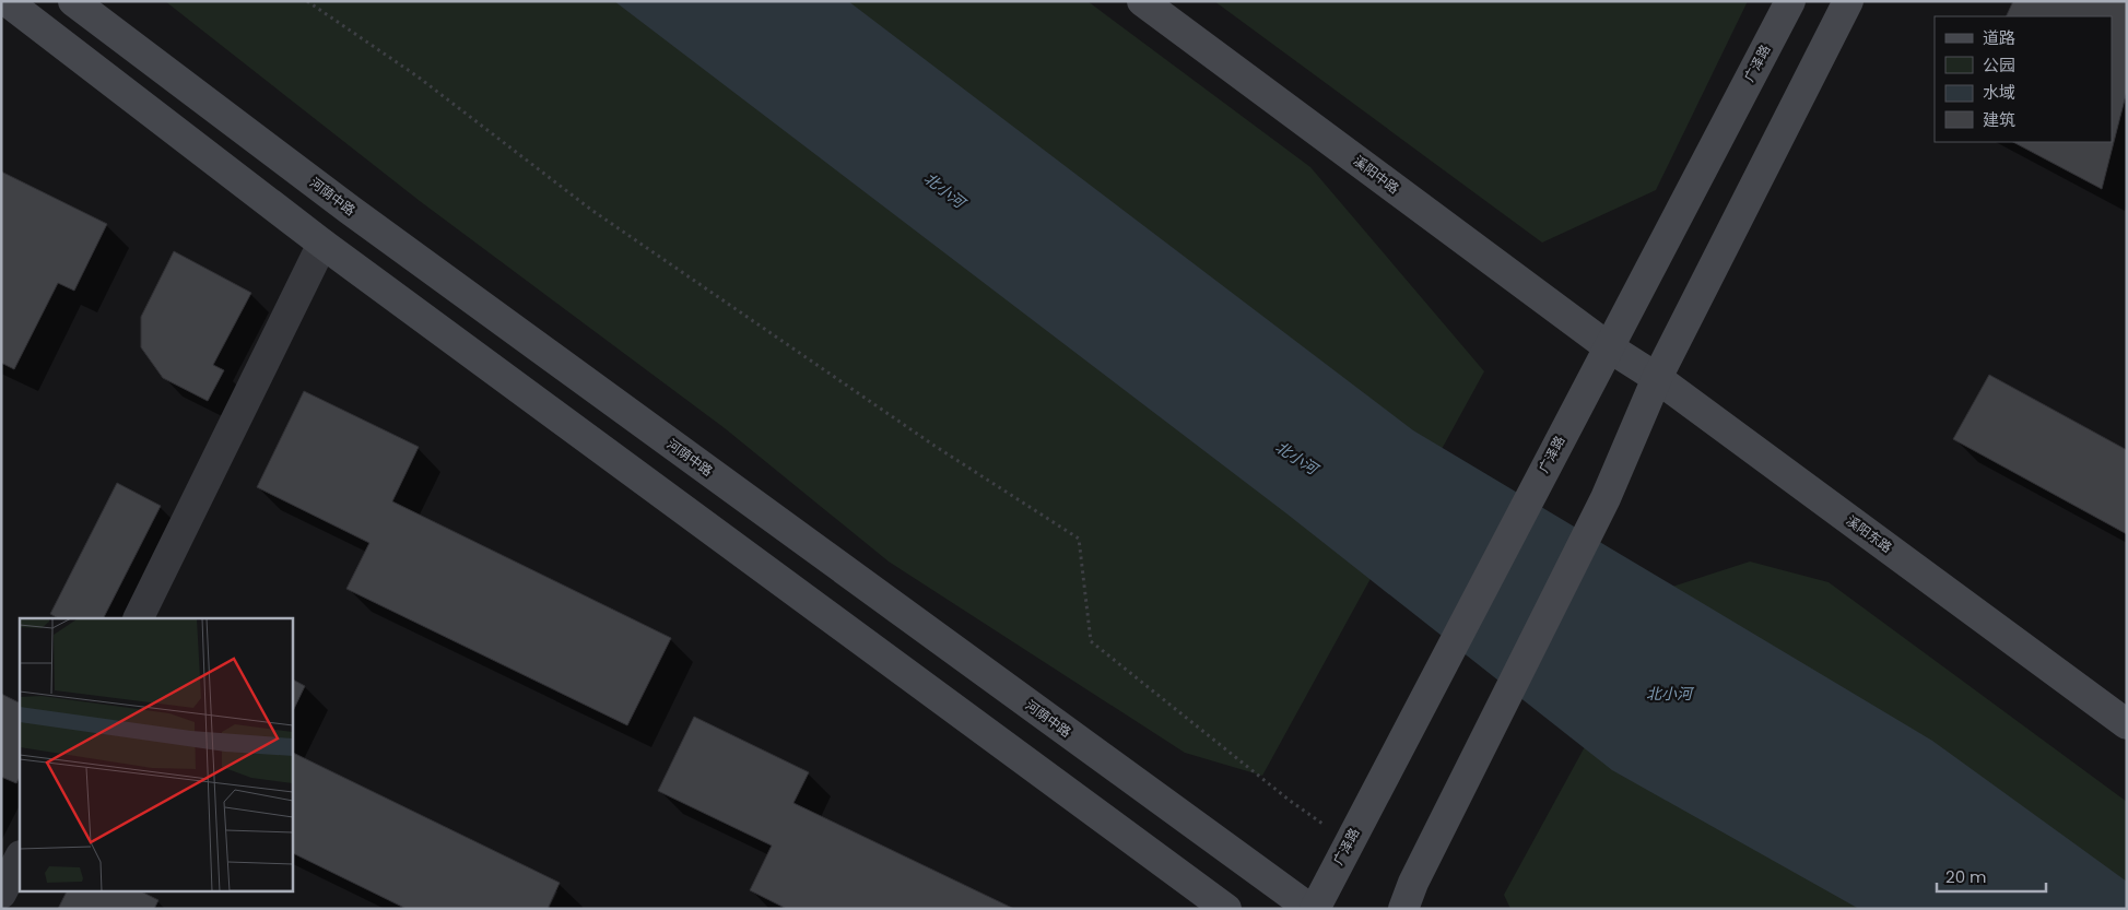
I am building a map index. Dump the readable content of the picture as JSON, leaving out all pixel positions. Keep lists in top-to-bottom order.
{
  "streets": {
    "street": [
      "广泽路",
      "溪阳中路",
      "河荫中路",
      "溪阳东路"
    ]
  },
  "crossings": [
    ["广泽路", "溪阳中路"],
    ["广泽路", "河荫中路"],
    ["广泽路", "溪阳东路"],
    ["溪阳中路", "溪阳东路"]
  ],
  "water": ["北小河"],
  "legend": [
    "道路",
    "公园",
    "水域",
    "建筑"
  ],
  "scale_bar": "20 m"
}
